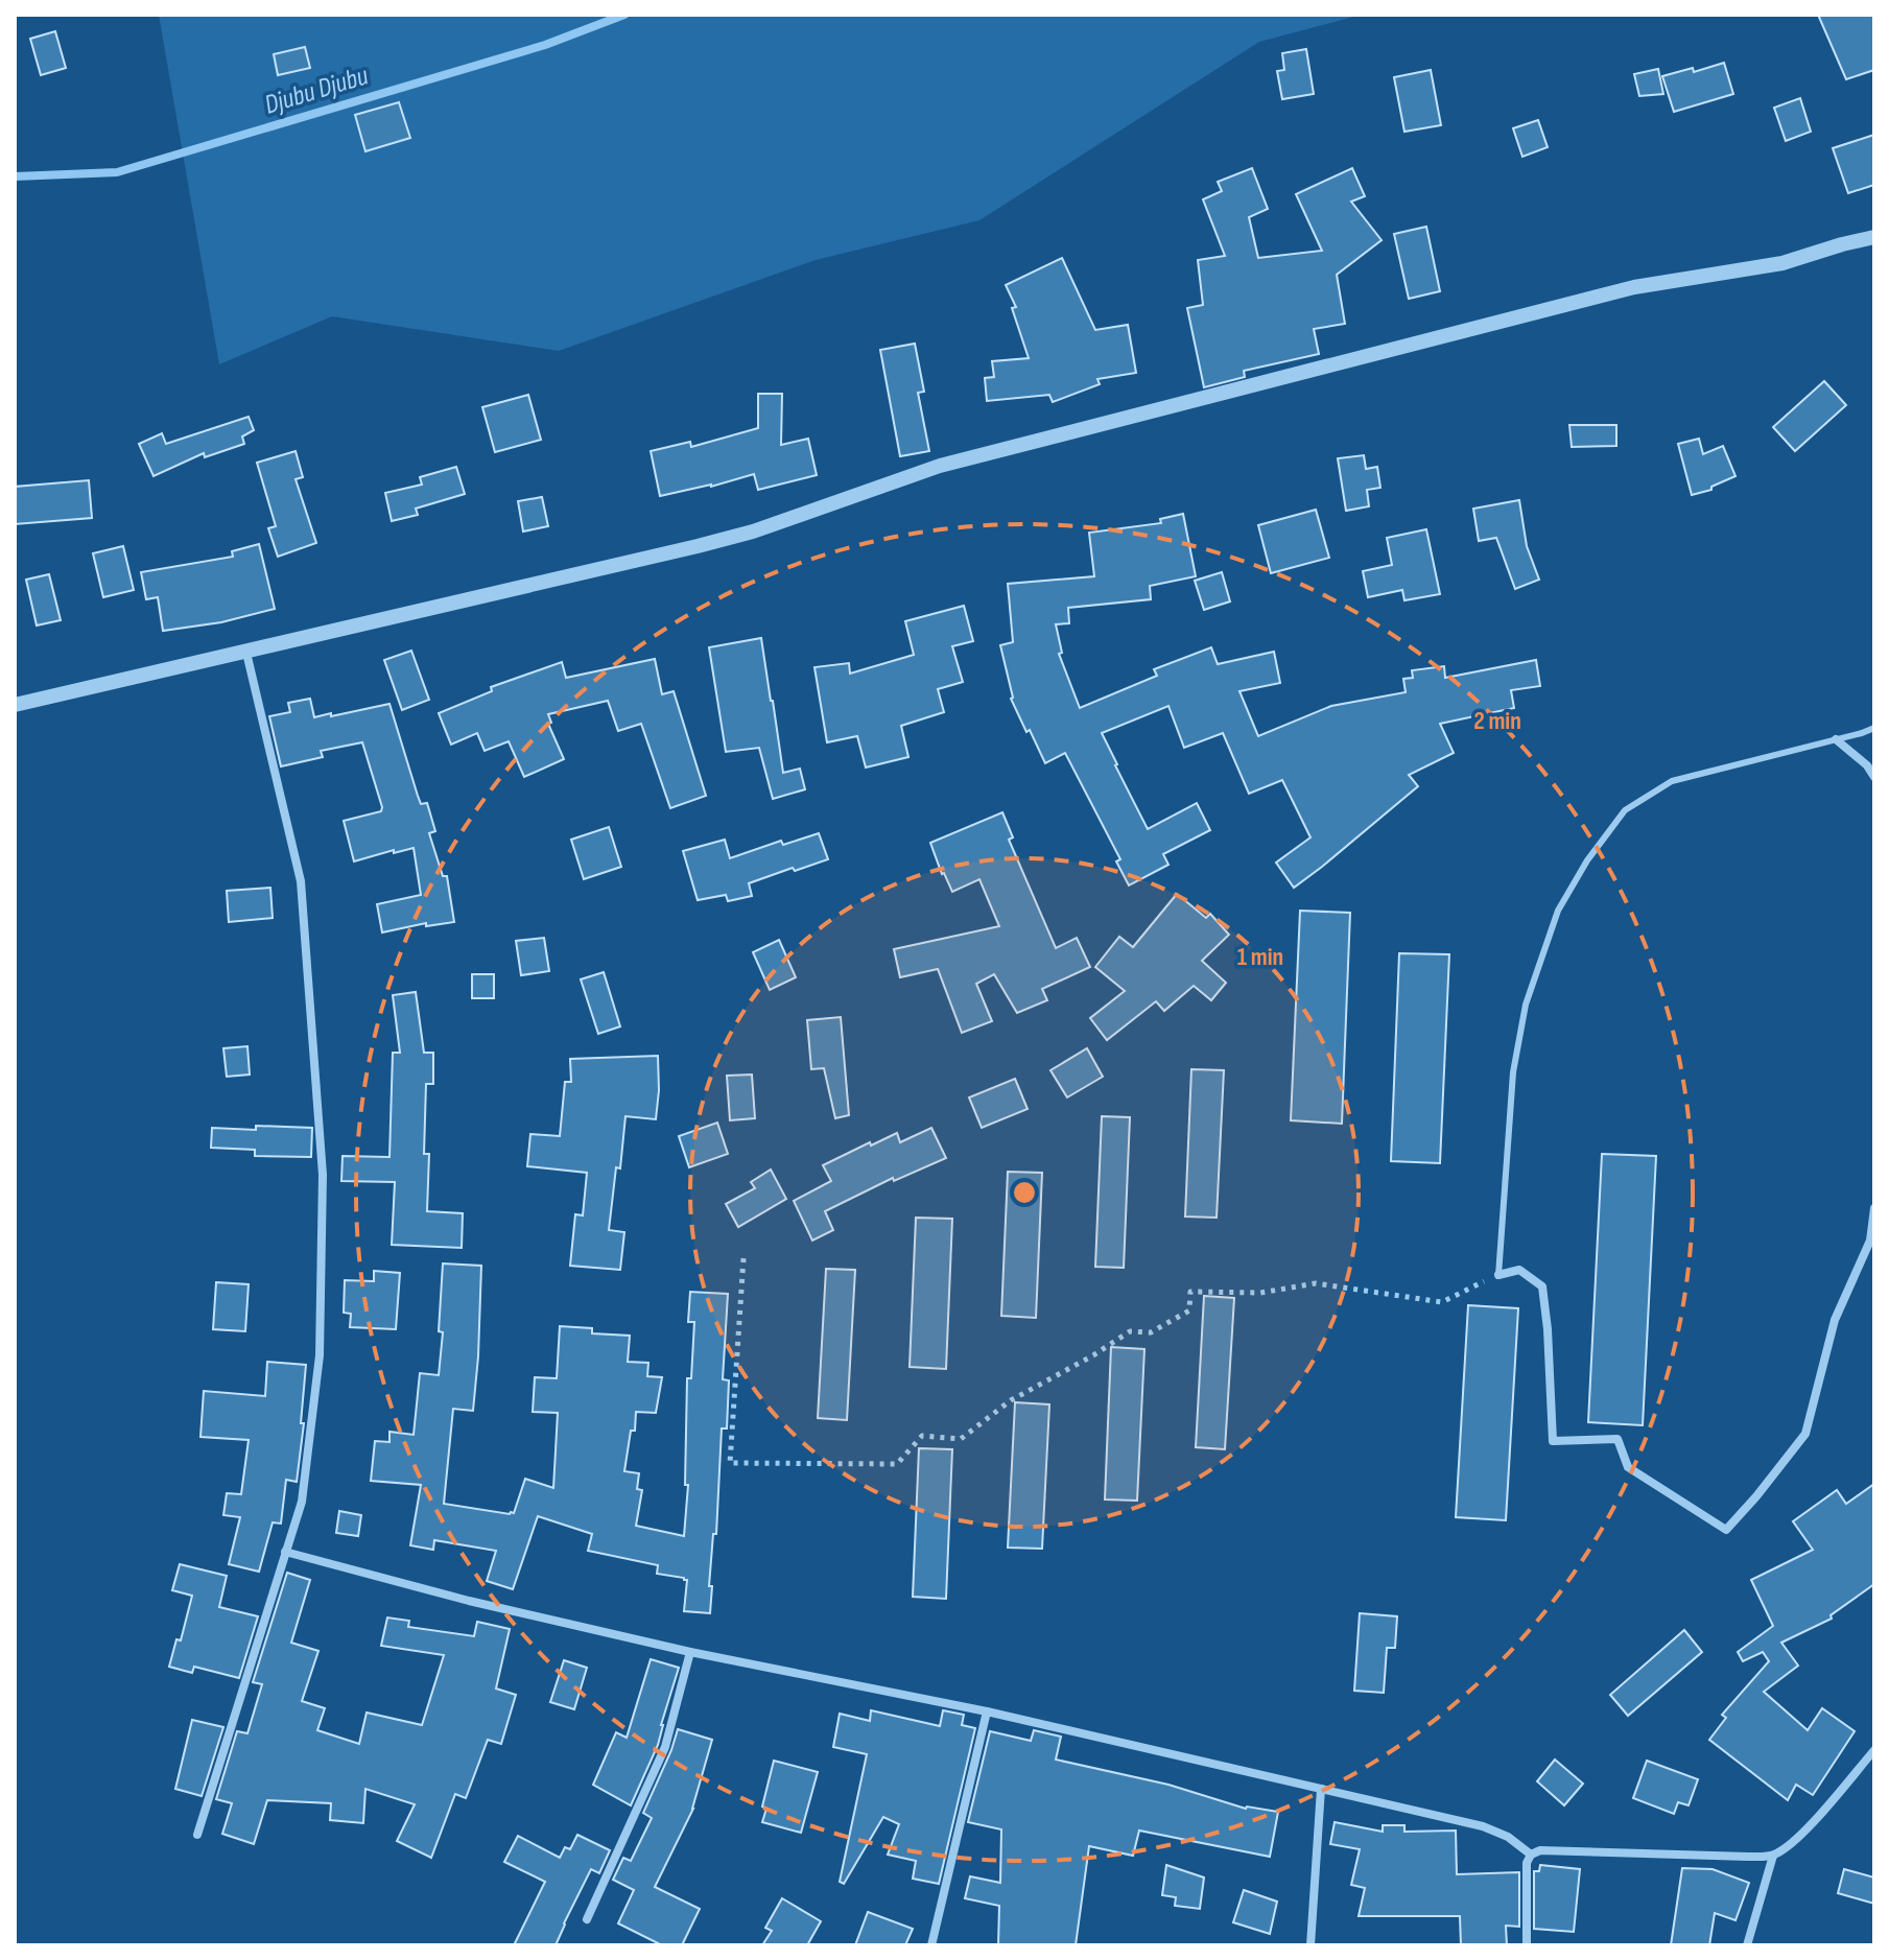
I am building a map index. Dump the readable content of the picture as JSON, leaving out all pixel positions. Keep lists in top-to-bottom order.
{
  "water": ["Djubu Djubu"],
  "rings": ["2 min", "1 min"]
}
